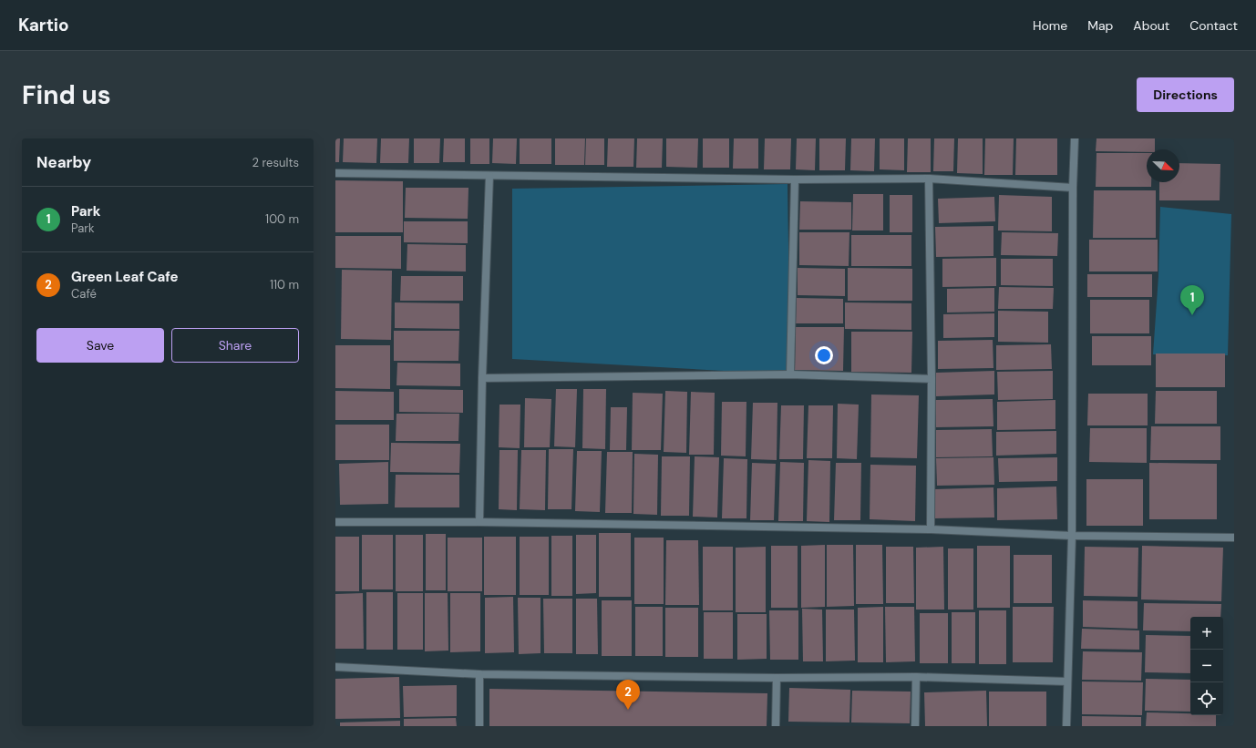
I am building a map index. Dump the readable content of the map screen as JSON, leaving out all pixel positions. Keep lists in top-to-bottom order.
{
  "north": "bottom right",
  "page": {
    "header": "Kartio",
    "nav": [
      "Home",
      "Map",
      "About",
      "Contact"
    ],
    "buttons": [
      "Directions",
      ["Save", "Share"]
    ],
    "title": "Find us",
    "heading": ["Nearby", "2 results"],
    "list": [
      {
        "mark": "1",
        "name": "Park",
        "note": "Park",
        "value": "100 m"
      },
      {
        "mark": "2",
        "name": "Green Leaf Cafe",
        "note": "Café",
        "value": "110 m"
      }
    ],
    "pins": ["1", "2"],
    "map_buttons": ["+", "−"]
  }
}
